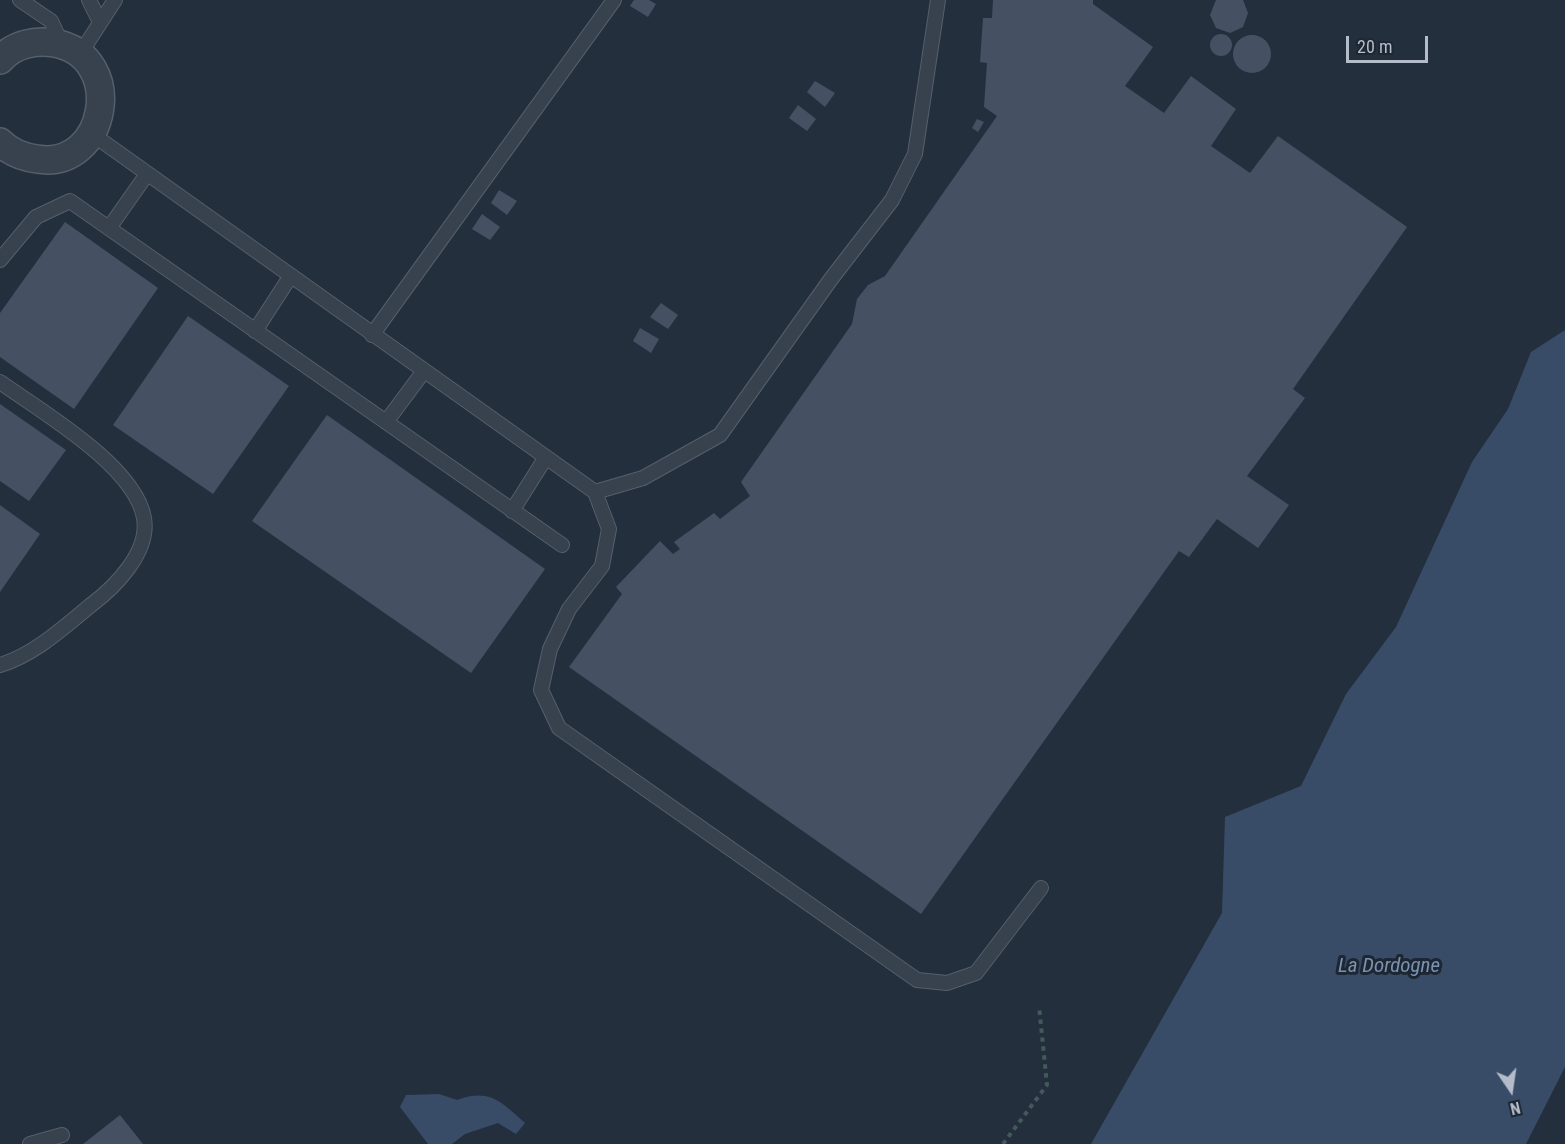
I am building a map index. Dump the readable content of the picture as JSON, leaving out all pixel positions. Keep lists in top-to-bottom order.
{
  "water": ["La Dordogne"],
  "scale_bar": "20 m",
  "north": "bottom"
}
